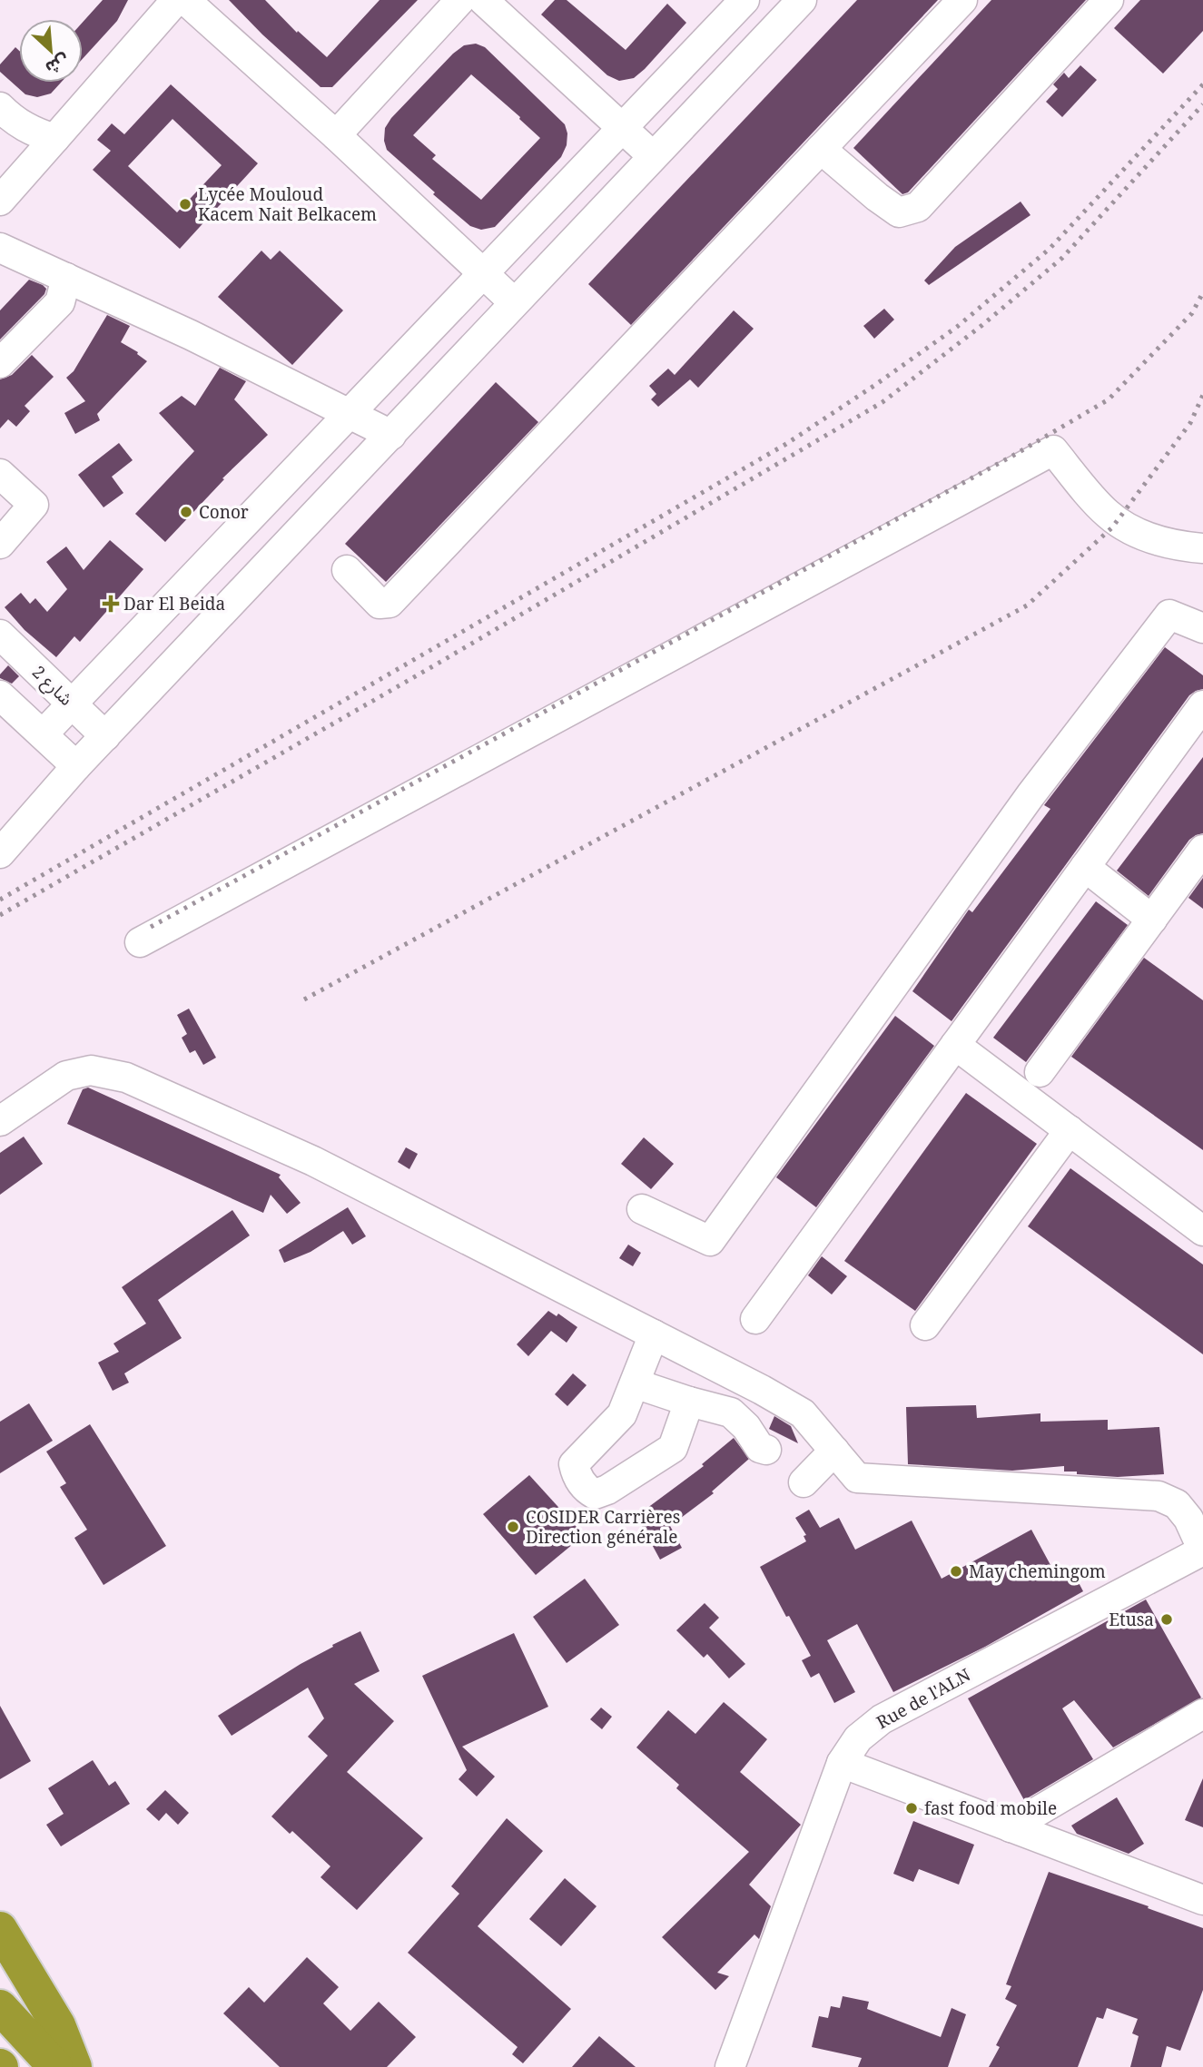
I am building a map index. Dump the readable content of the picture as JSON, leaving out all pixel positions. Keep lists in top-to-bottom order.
{
  "streets": {
    "street": ["شارع 2", "Rue de l'ALN"]
  },
  "places": {
    "other": [
      "Lycée Mouloud Kacem Nait Belkacem",
      "Conor",
      "COSIDER Carrières Direction générale",
      "May chemingom",
      "Etusa",
      "fast food mobile"
    ],
    "health": ["Dar El Beida"]
  },
  "north": "bottom right"
}
